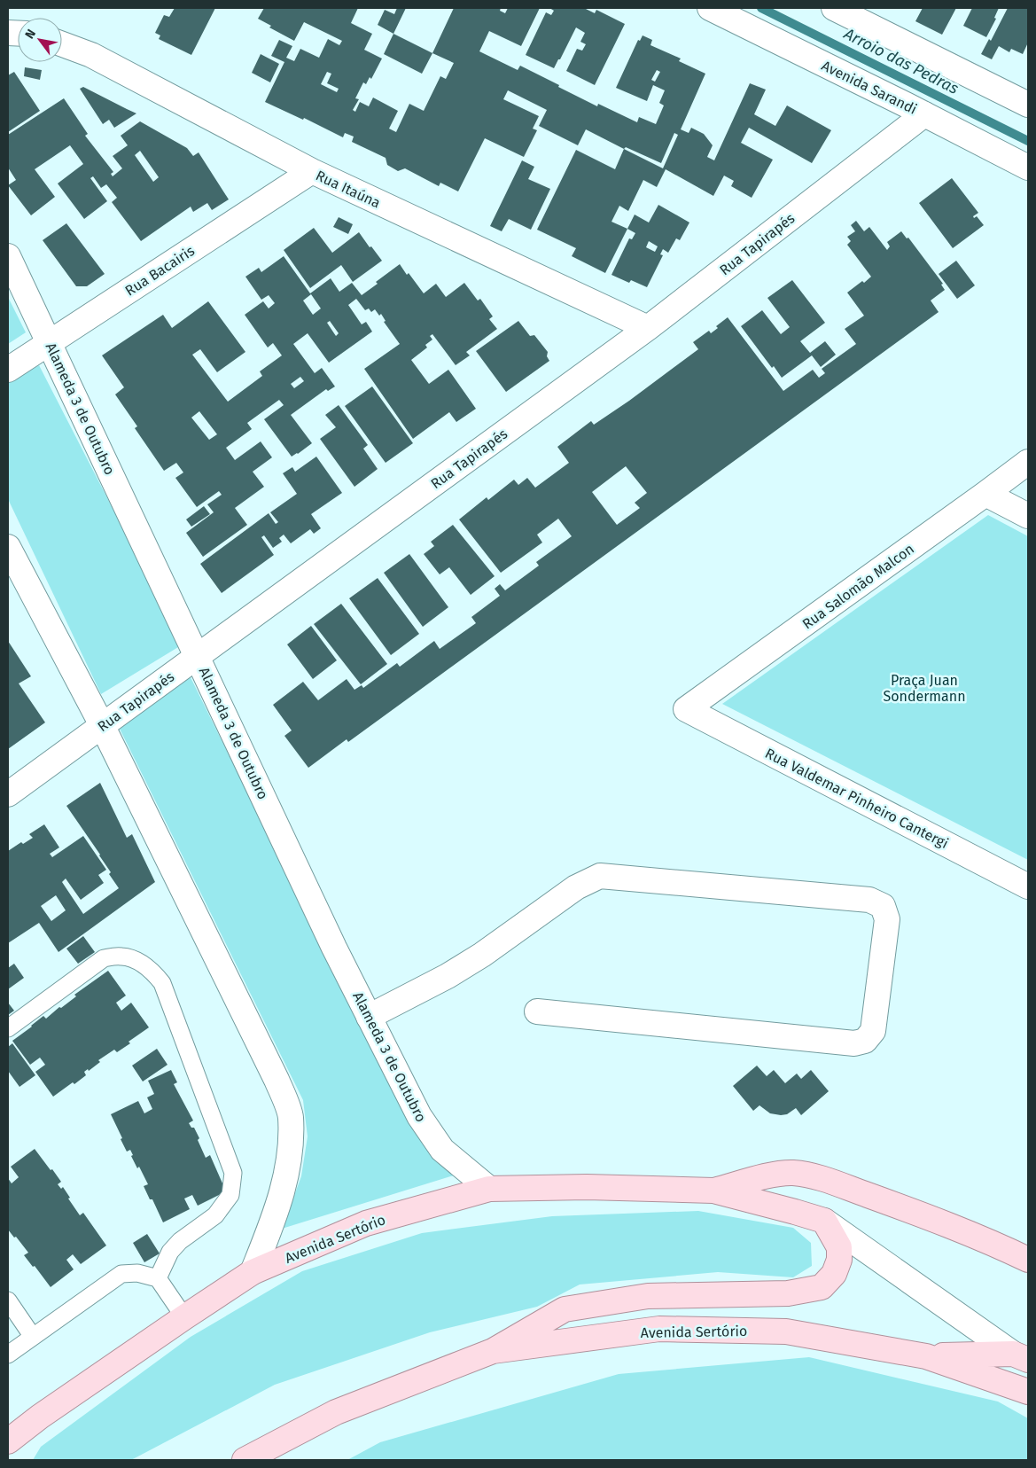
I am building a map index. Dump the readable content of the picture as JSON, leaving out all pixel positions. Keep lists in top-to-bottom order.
{
  "streets": {
    "main road": ["Avenida Sertório"],
    "street": [
      "Avenida Sarandi",
      "Rua Itaúna",
      "Rua Tapirapés",
      "Rua Bacairis",
      "Alameda 3 de Outubro",
      "Rua Salomão Malcon",
      "Rua Valdemar Pinheiro Cantergi"
    ]
  },
  "crossings": [
    ["Avenida Sarandi", "Rua Tapirapés"],
    ["Rua Itaúna", "Rua Tapirapés"],
    ["Rua Itaúna", "Rua Bacairis"],
    ["Rua Tapirapés", "Alameda 3 de Outubro"],
    ["Rua Bacairis", "Alameda 3 de Outubro"],
    ["Alameda 3 de Outubro", "Avenida Sertório"],
    ["Rua Salomão Malcon", "Rua Valdemar Pinheiro Cantergi"]
  ],
  "water": ["Arroio das Pedras"],
  "parks": ["Praça Juan Sondermann"],
  "north": "top left"
}
